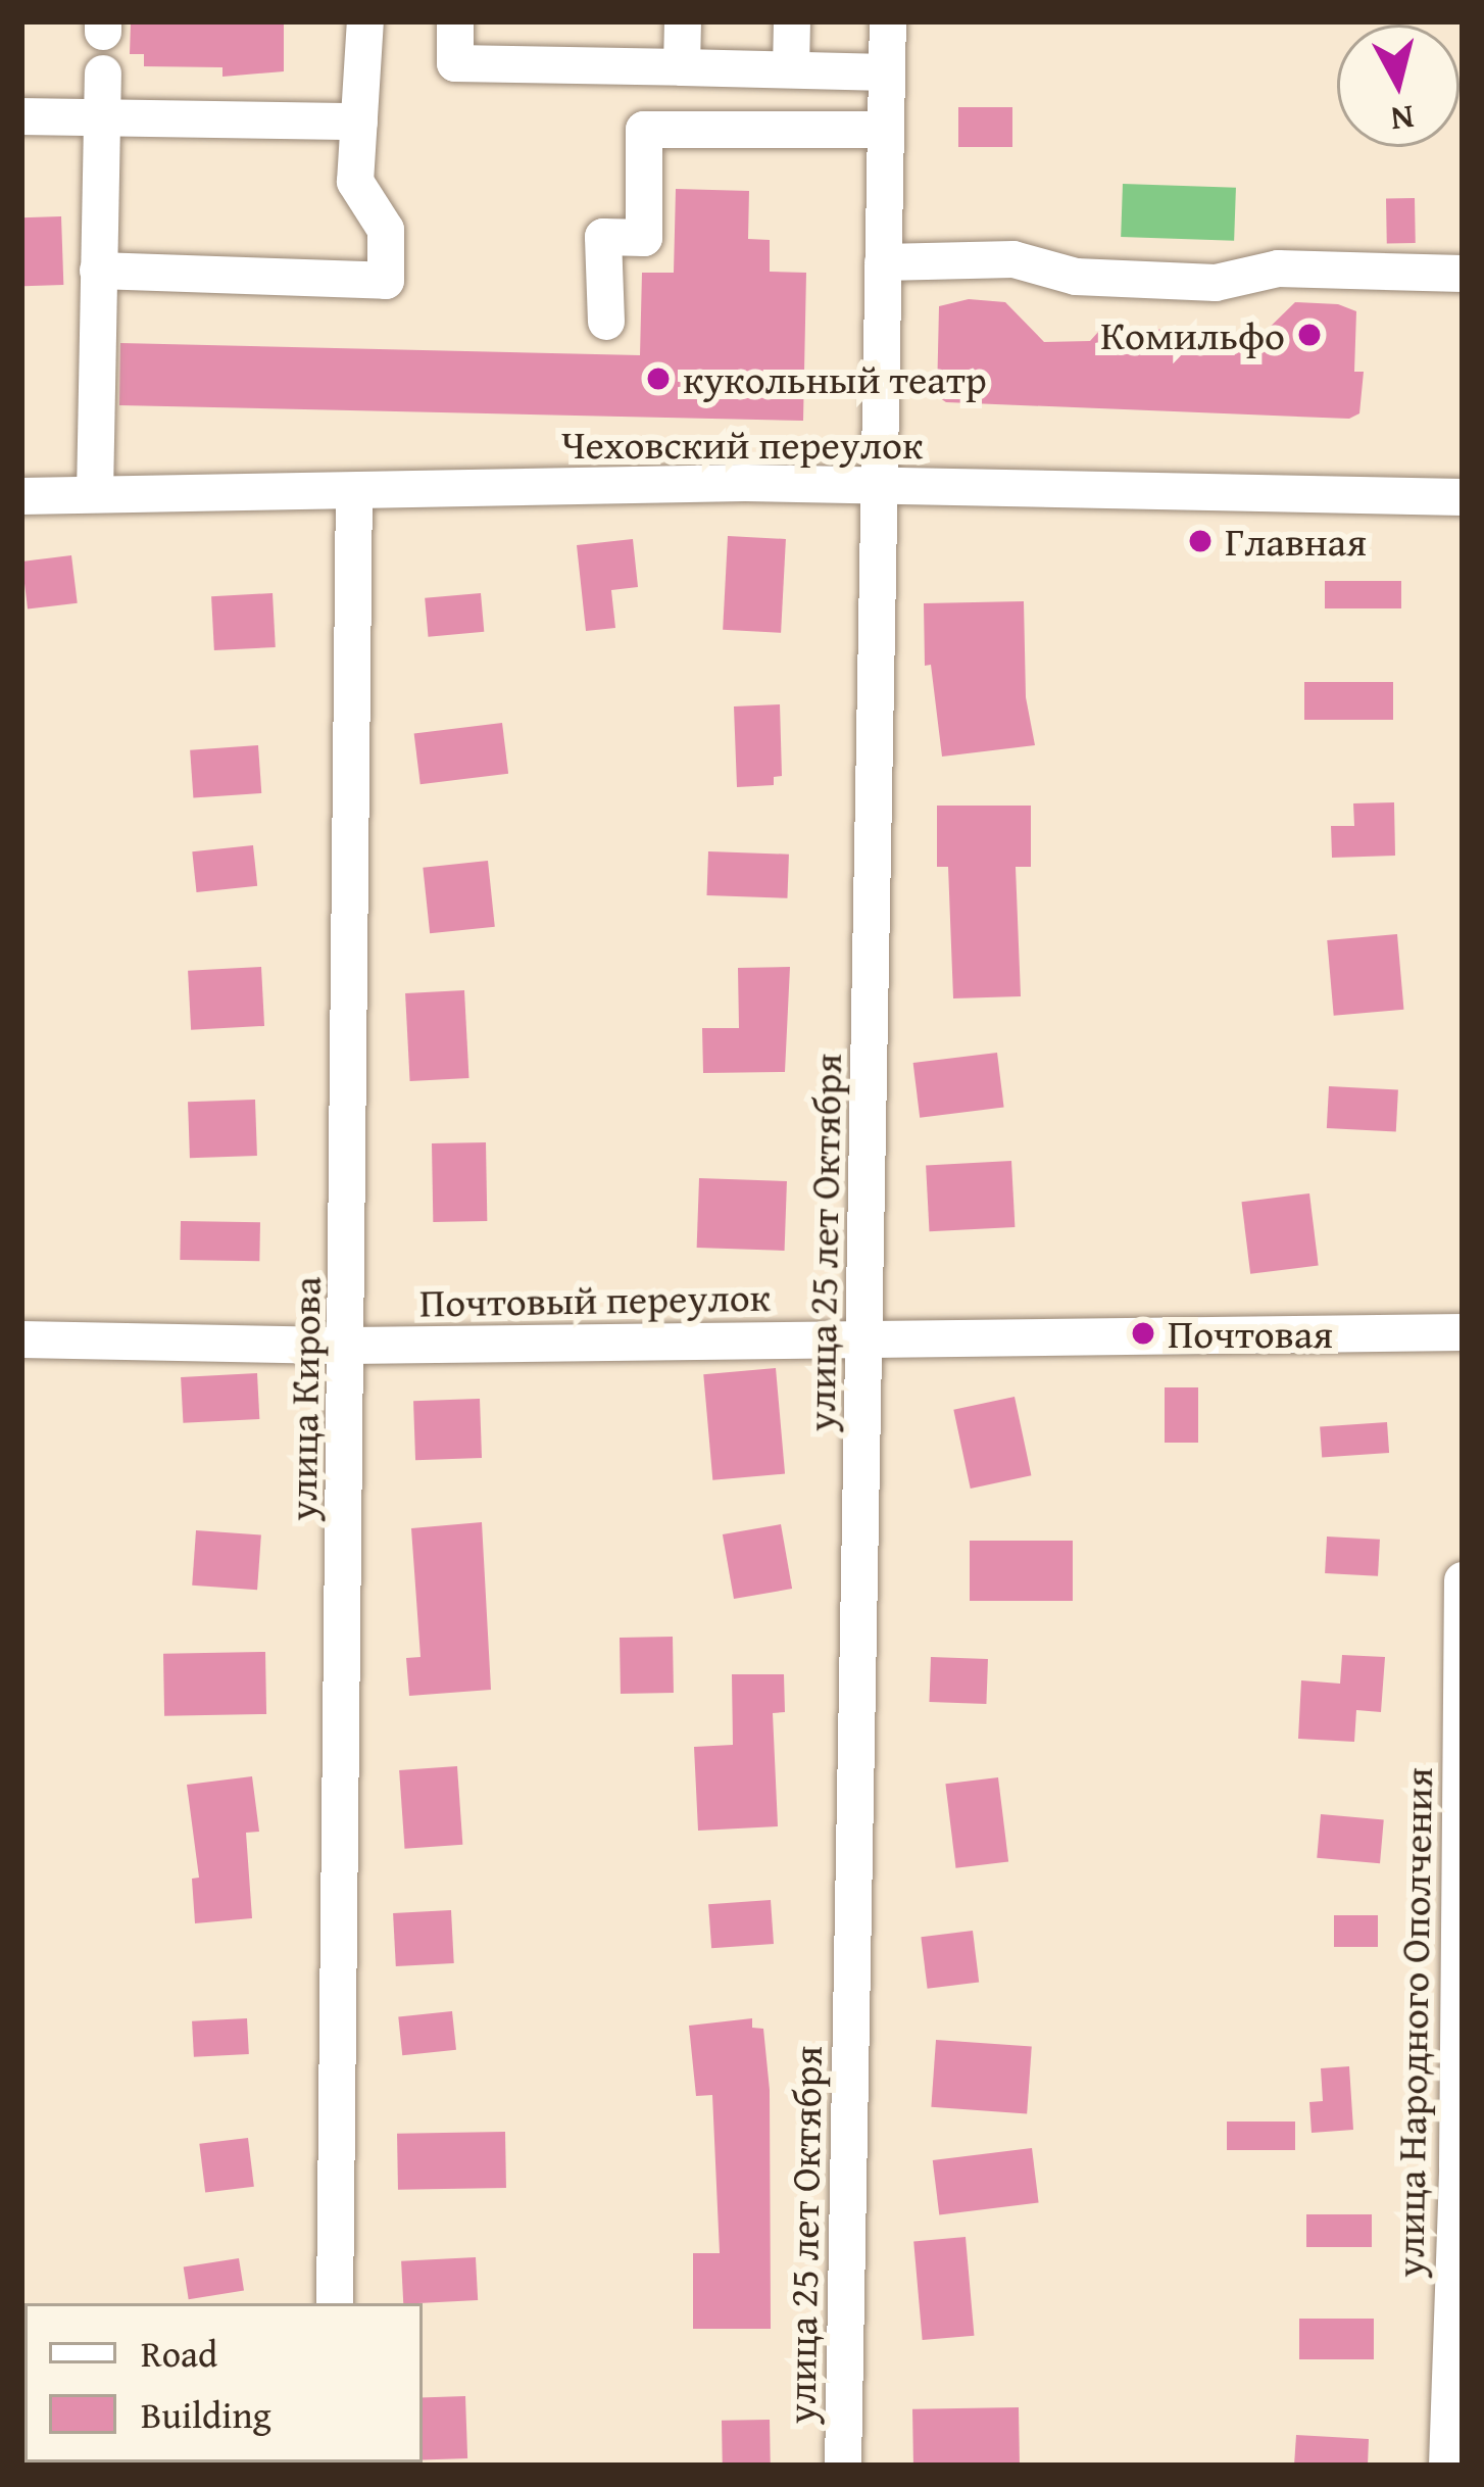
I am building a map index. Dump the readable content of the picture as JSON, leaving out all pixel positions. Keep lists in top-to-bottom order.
{
  "streets": {
    "street": [
      "Чеховский переулок",
      "улица 25 лет Октября",
      "Почтовый переулок",
      "улица Кирова",
      "улица Народного Ополчения"
    ]
  },
  "crossings": [
    ["Чеховский переулок", "улица 25 лет Октября"],
    ["Чеховский переулок", "улица Кирова"],
    ["улица 25 лет Октября", "Почтовый переулок"],
    ["Почтовый переулок", "улица Кирова"]
  ],
  "places": [
    "Комильфо",
    "кукольный театр",
    "Главная",
    "Почтовая"
  ],
  "legend": ["Road", "Building"],
  "north": "bottom"
}
